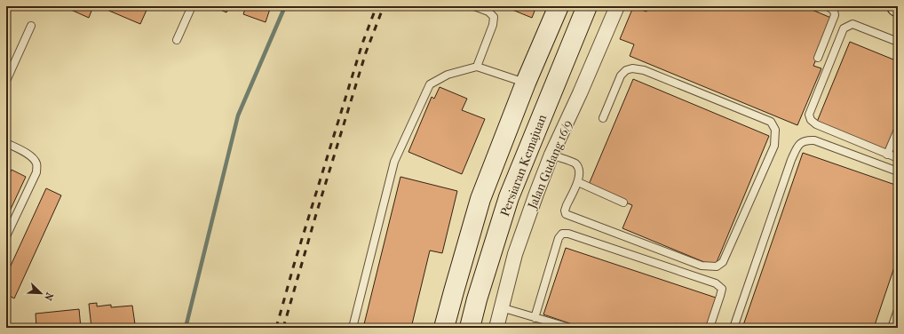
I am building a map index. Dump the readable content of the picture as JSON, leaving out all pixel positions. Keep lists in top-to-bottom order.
{
  "streets": {
    "main road": ["Persiaran Kemajuan"],
    "street": ["Jalan Gudang 16/9"]
  },
  "north": "bottom right"
}
